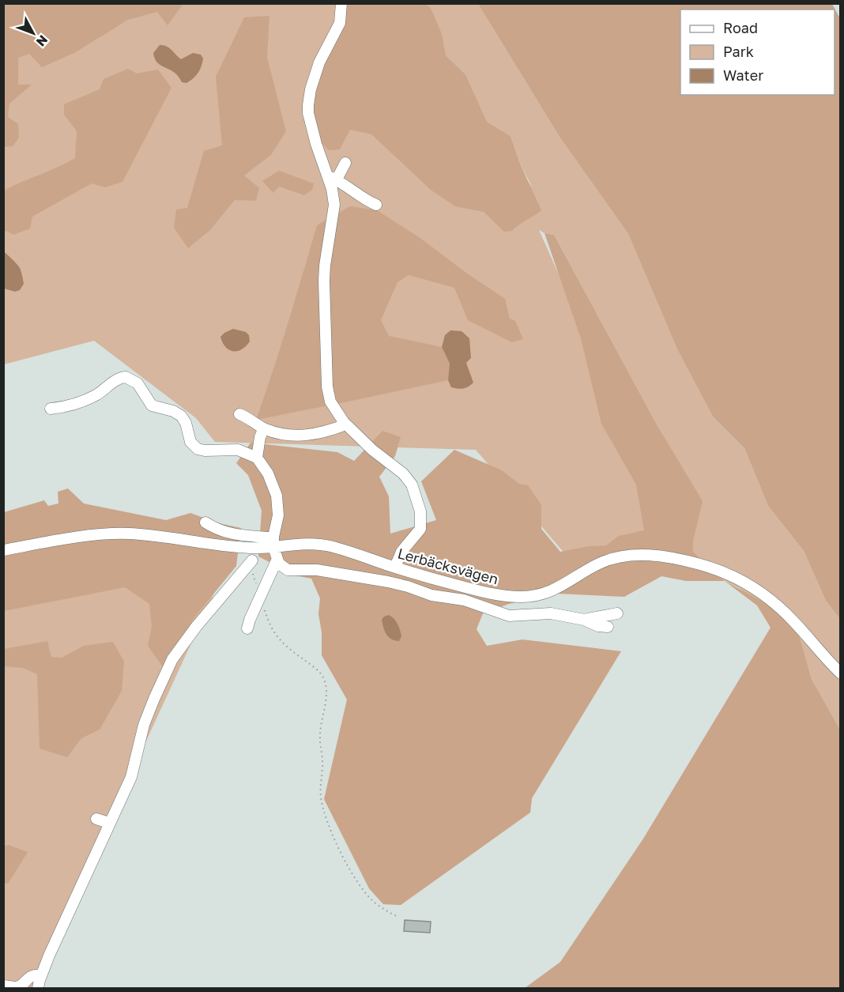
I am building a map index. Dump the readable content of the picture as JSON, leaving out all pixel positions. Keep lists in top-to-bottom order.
{
  "streets": {
    "street": ["Lerbäcksvägen"]
  },
  "legend": ["Road", "Park", "Water"],
  "north": "bottom right"
}
